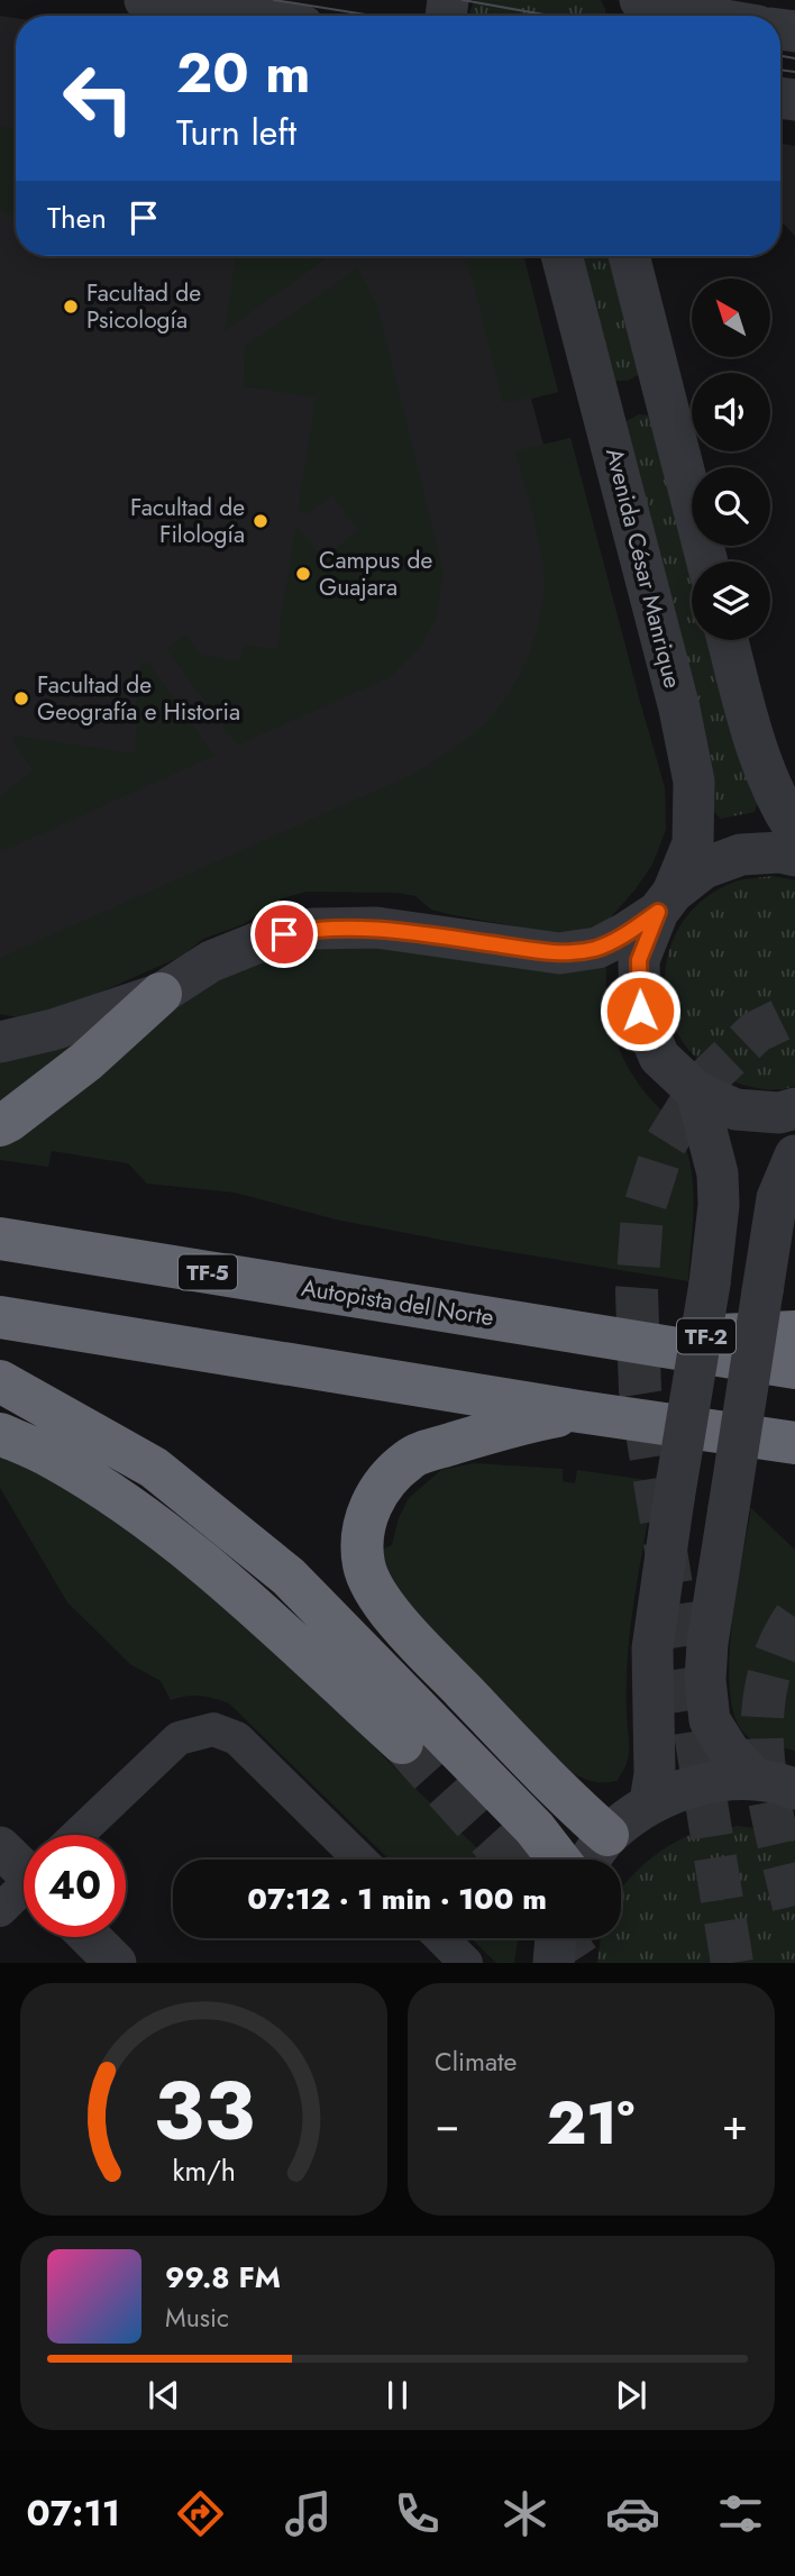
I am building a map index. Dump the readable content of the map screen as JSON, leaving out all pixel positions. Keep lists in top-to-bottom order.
{
  "streets": {
    "highway": ["TF-5", "Autopista del Norte", "TF-2"],
    "street": ["Avenida César Manrique"]
  },
  "crossings": [
    ["Autopista del Norte", "TF-2"]
  ],
  "places": [
    "Facultad de Psicología",
    "Facultad de Filología",
    "Campus de Guajara",
    "Facultad de Geografía e Historia"
  ],
  "north": "top left",
  "page": {
    "turn": ["20 m", "Turn left"],
    "then": "Then",
    "limit": "40",
    "trip": "07:12 · 1 min · 100 m",
    "tile": "Climate",
    "heat": ["−", "21°", "+"],
    "song": ["99.8 FM", "Music"],
    "tabs": "07:11",
    "gauge": ["33", "km/h"]
  }
}
